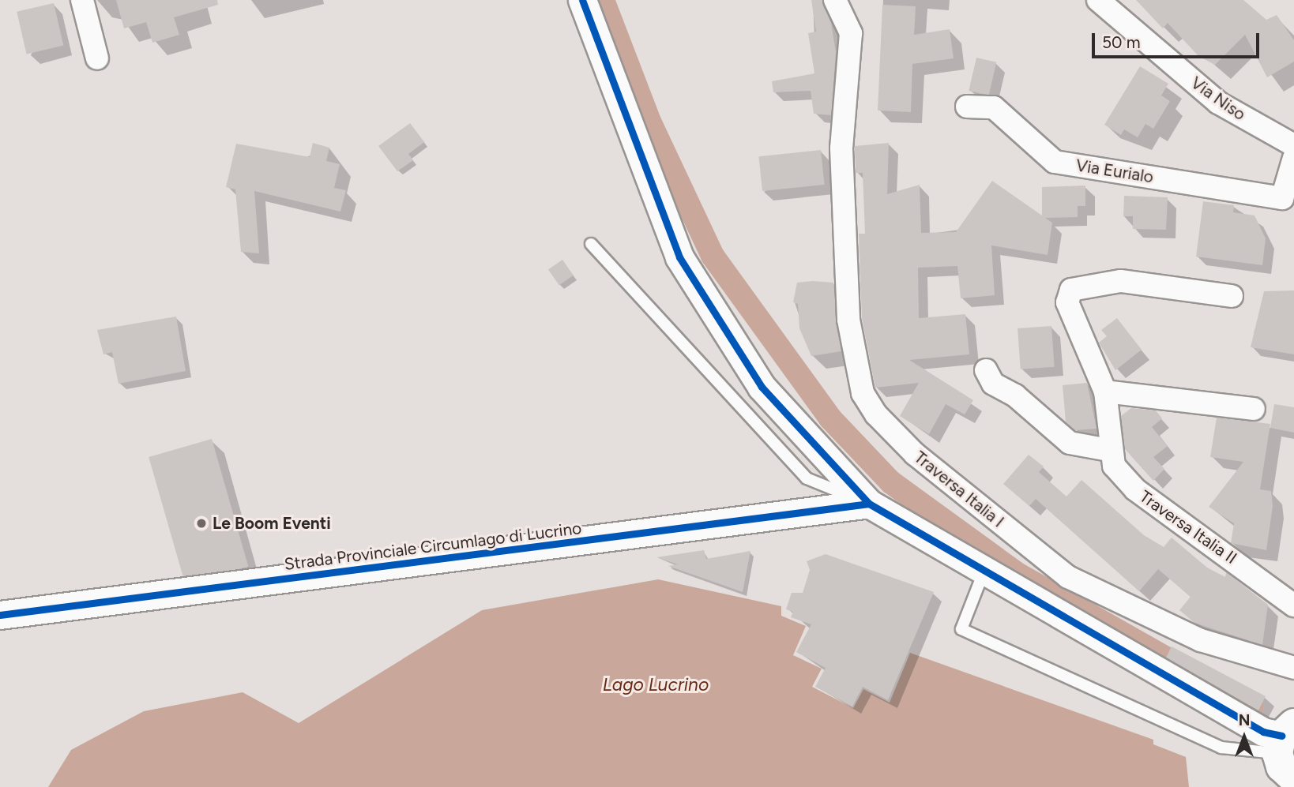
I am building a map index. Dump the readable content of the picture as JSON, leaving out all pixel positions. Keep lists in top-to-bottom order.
{
  "streets": {
    "street": [
      "Via Niso",
      "Via Eurialo",
      "Traversa Italia I",
      "Traversa Italia II",
      "Strada Provinciale Circumlago di Lucrino"
    ]
  },
  "water": ["Lago Lucrino"],
  "places": ["Le Boom Eventi"],
  "scale_bar": "50 m",
  "north": "top"
}
